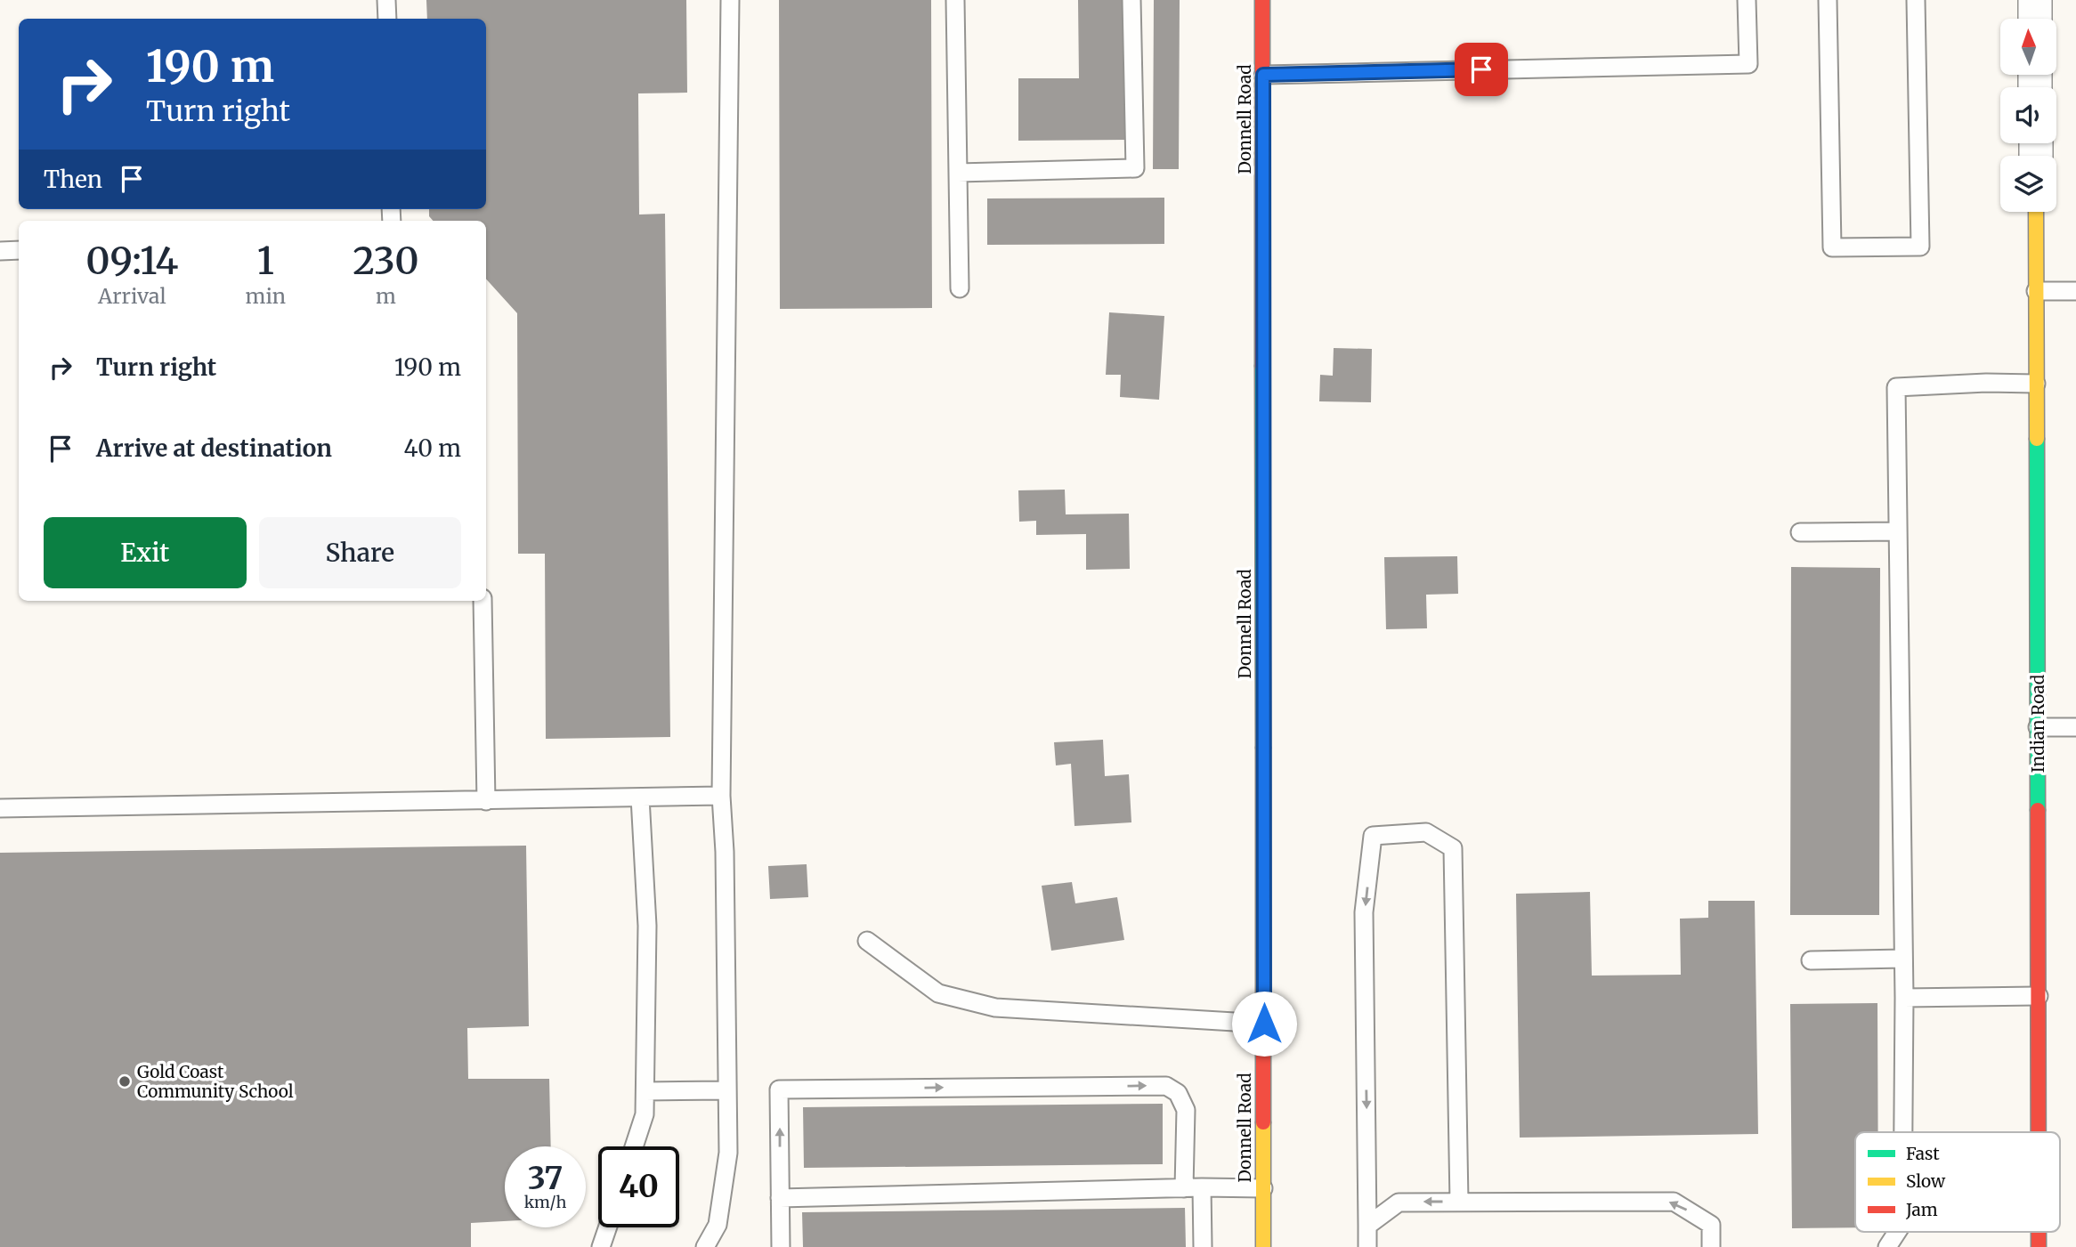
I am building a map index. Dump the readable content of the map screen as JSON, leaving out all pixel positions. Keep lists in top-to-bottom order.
{
  "streets": {
    "street": ["Donnell Road", "Indian Road"]
  },
  "places": ["Gold Coast Community School"],
  "legend": ["Fast", "Slow", "Jam"],
  "north": "top",
  "page": {
    "turn": ["190 m", "Turn right"],
    "then": "Then",
    "eta": [
      "09:14",
      "Arrival",
      "1",
      "min",
      "230",
      "m"
    ],
    "list": [
      {
        "name": "Turn right",
        "value": "190 m"
      },
      {
        "name": "Arrive at destination",
        "value": "40 m"
      }
    ],
    "buttons": ["Exit", "Share"],
    "speed": "37 km/h",
    "limit": "40"
  }
}
